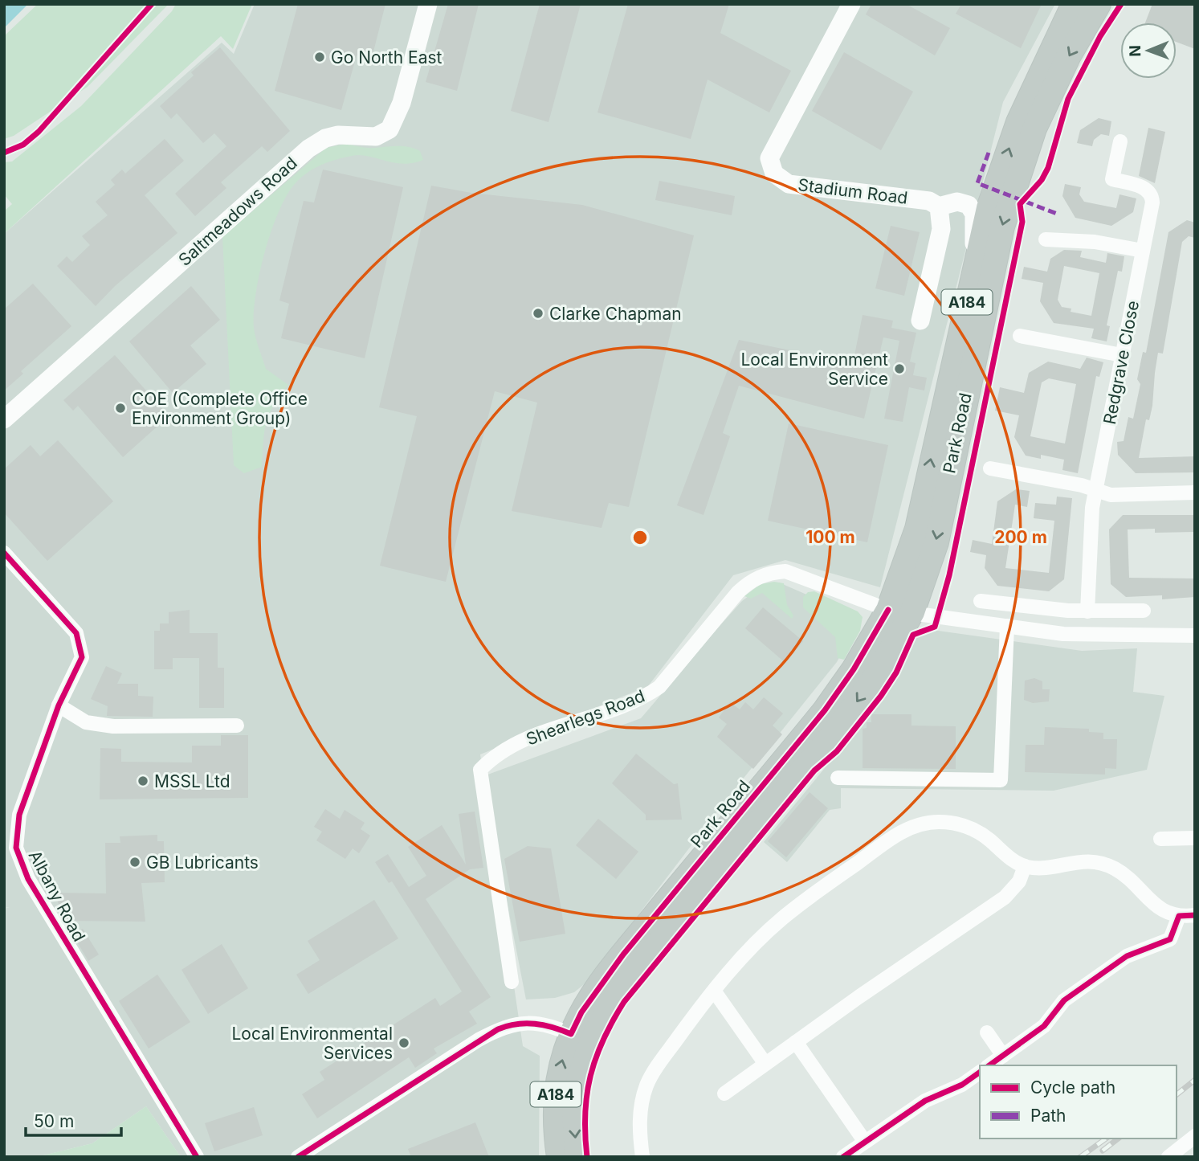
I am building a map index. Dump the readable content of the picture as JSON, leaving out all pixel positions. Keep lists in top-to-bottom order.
{
  "streets": {
    "highway": ["A184", "Park Road"],
    "street": [
      "Stadium Road",
      "Saltmeadows Road",
      "Redgrave Close",
      "Shearlegs Road",
      "Albany Road"
    ]
  },
  "crossings": [
    ["A184", "Park Road"],
    ["Park Road", "Shearlegs Road"]
  ],
  "places": [
    "Go North East",
    "Clarke Chapman",
    "Local Environment Service",
    "COE (Complete Office Environment Group)",
    "MSSL Ltd",
    "GB Lubricants",
    "Local Environmental Services"
  ],
  "legend": ["Cycle path", "Path"],
  "scale_bar": "50 m",
  "north": "left",
  "rings": ["100 m", "200 m"]
}
